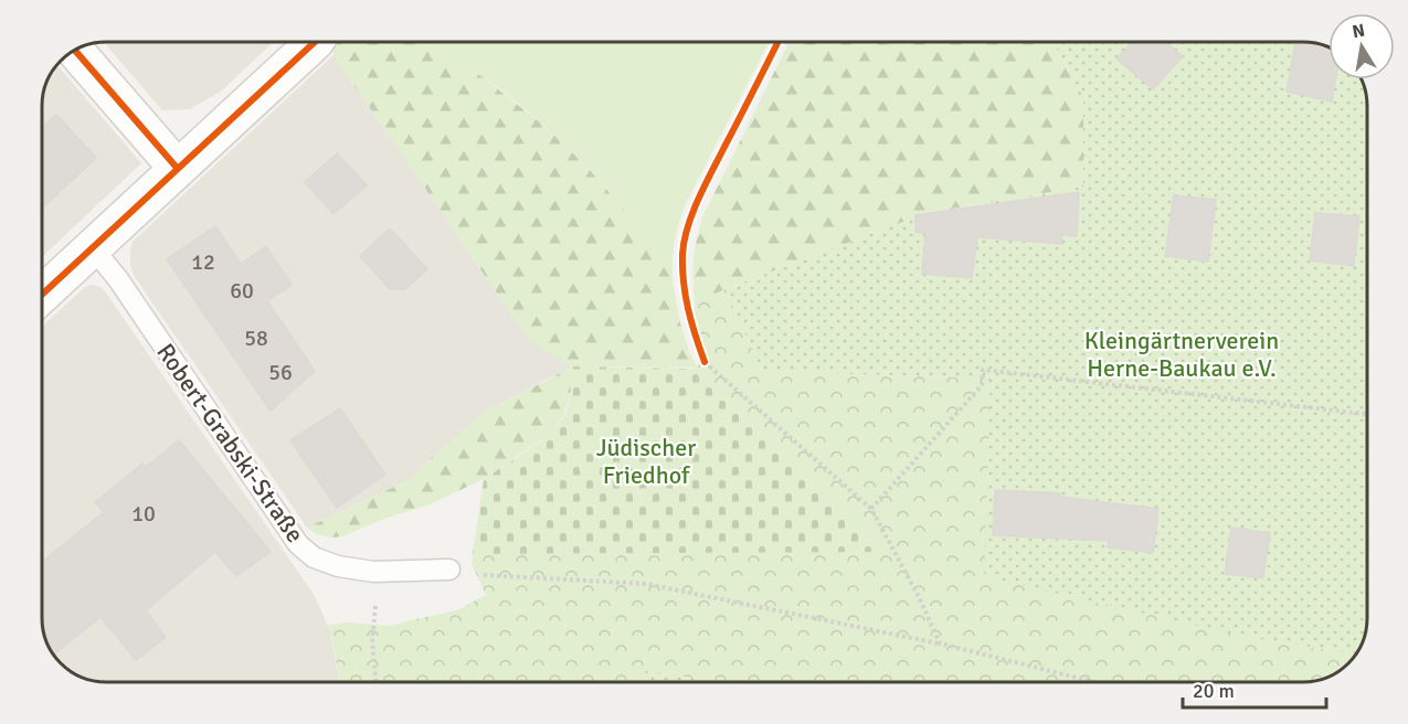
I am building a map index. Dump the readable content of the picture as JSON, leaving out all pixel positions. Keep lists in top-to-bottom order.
{
  "streets": {
    "lane": ["Robert-Grabski-Straße"]
  },
  "parks": ["Kleingärtnerverein Herne-Baukau e.V.", "Jüdischer Friedhof"],
  "house_numbers": [
    "12",
    "60",
    "58",
    "56",
    "10"
  ],
  "scale_bar": "20 m",
  "north": "top"
}
